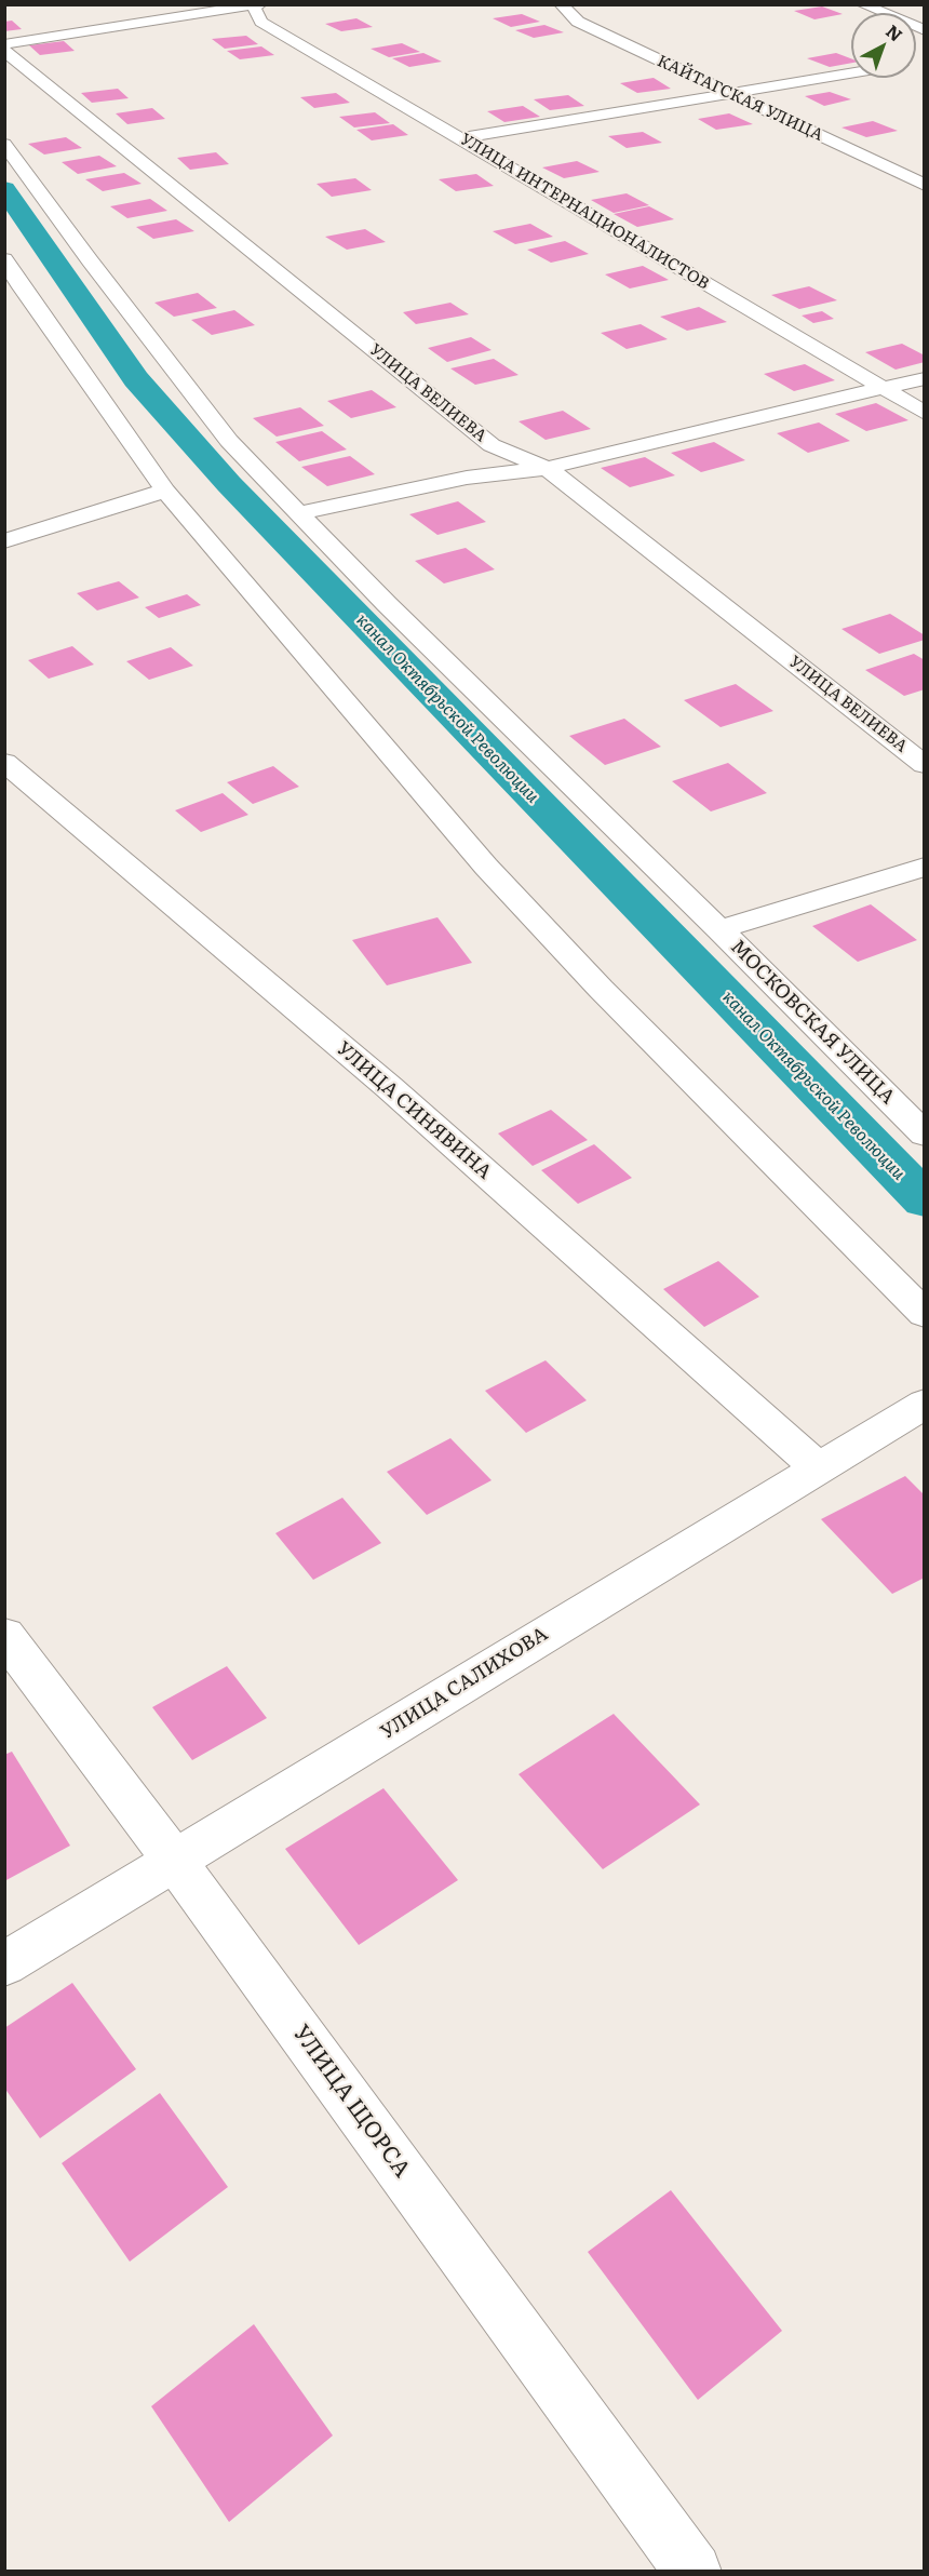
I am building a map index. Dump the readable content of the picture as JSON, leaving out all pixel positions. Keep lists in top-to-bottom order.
{
  "streets": {
    "street": [
      "КАЙТАГСКАЯ УЛИЦА",
      "УЛИЦА ИНТЕРНАЦИОНАЛИСТОВ",
      "УЛИЦА ВЕЛИЕВА",
      "МОСКОВСКАЯ УЛИЦА",
      "УЛИЦА СИНЯВИНА",
      "УЛИЦА САЛИХОВА",
      "УЛИЦА ЩОРСА"
    ]
  },
  "crossings": [
    ["УЛИЦА СИНЯВИНА", "УЛИЦА САЛИХОВА"],
    ["УЛИЦА САЛИХОВА", "УЛИЦА ЩОРСА"]
  ],
  "water": ["канал Октябрьской Революции"],
  "north": "top right"
}
